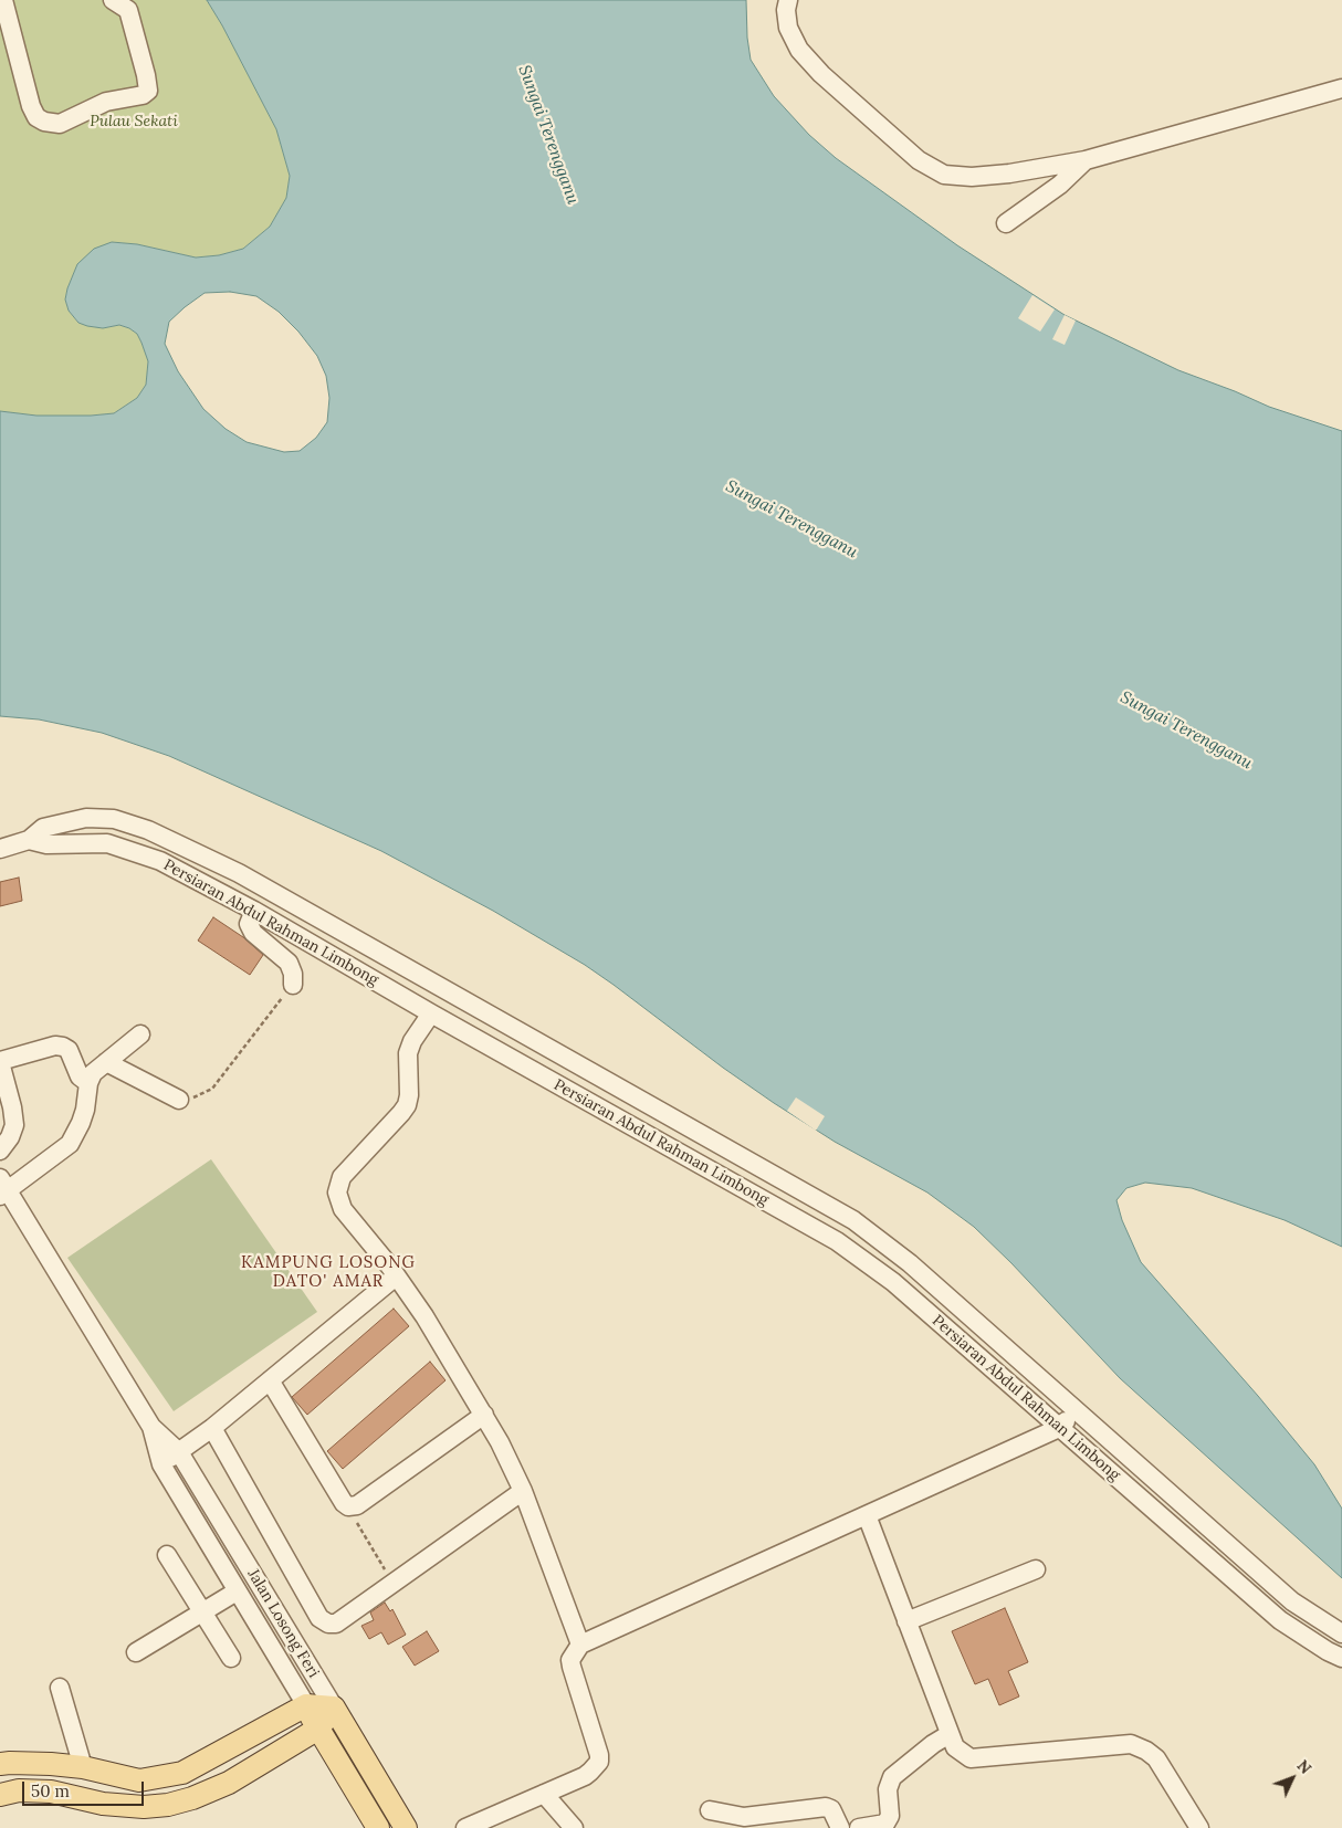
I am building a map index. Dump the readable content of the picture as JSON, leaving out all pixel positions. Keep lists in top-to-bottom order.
{
  "streets": {
    "main road": ["Jalan Losong Feri"],
    "street": ["Persiaran Abdul Rahman Limbong"]
  },
  "districts": ["KAMPUNG LOSONG DATO' AMAR"],
  "water": ["Sungai Terengganu"],
  "parks": ["Pulau Sekati"],
  "scale_bar": "50 m",
  "north": "top right"
}
